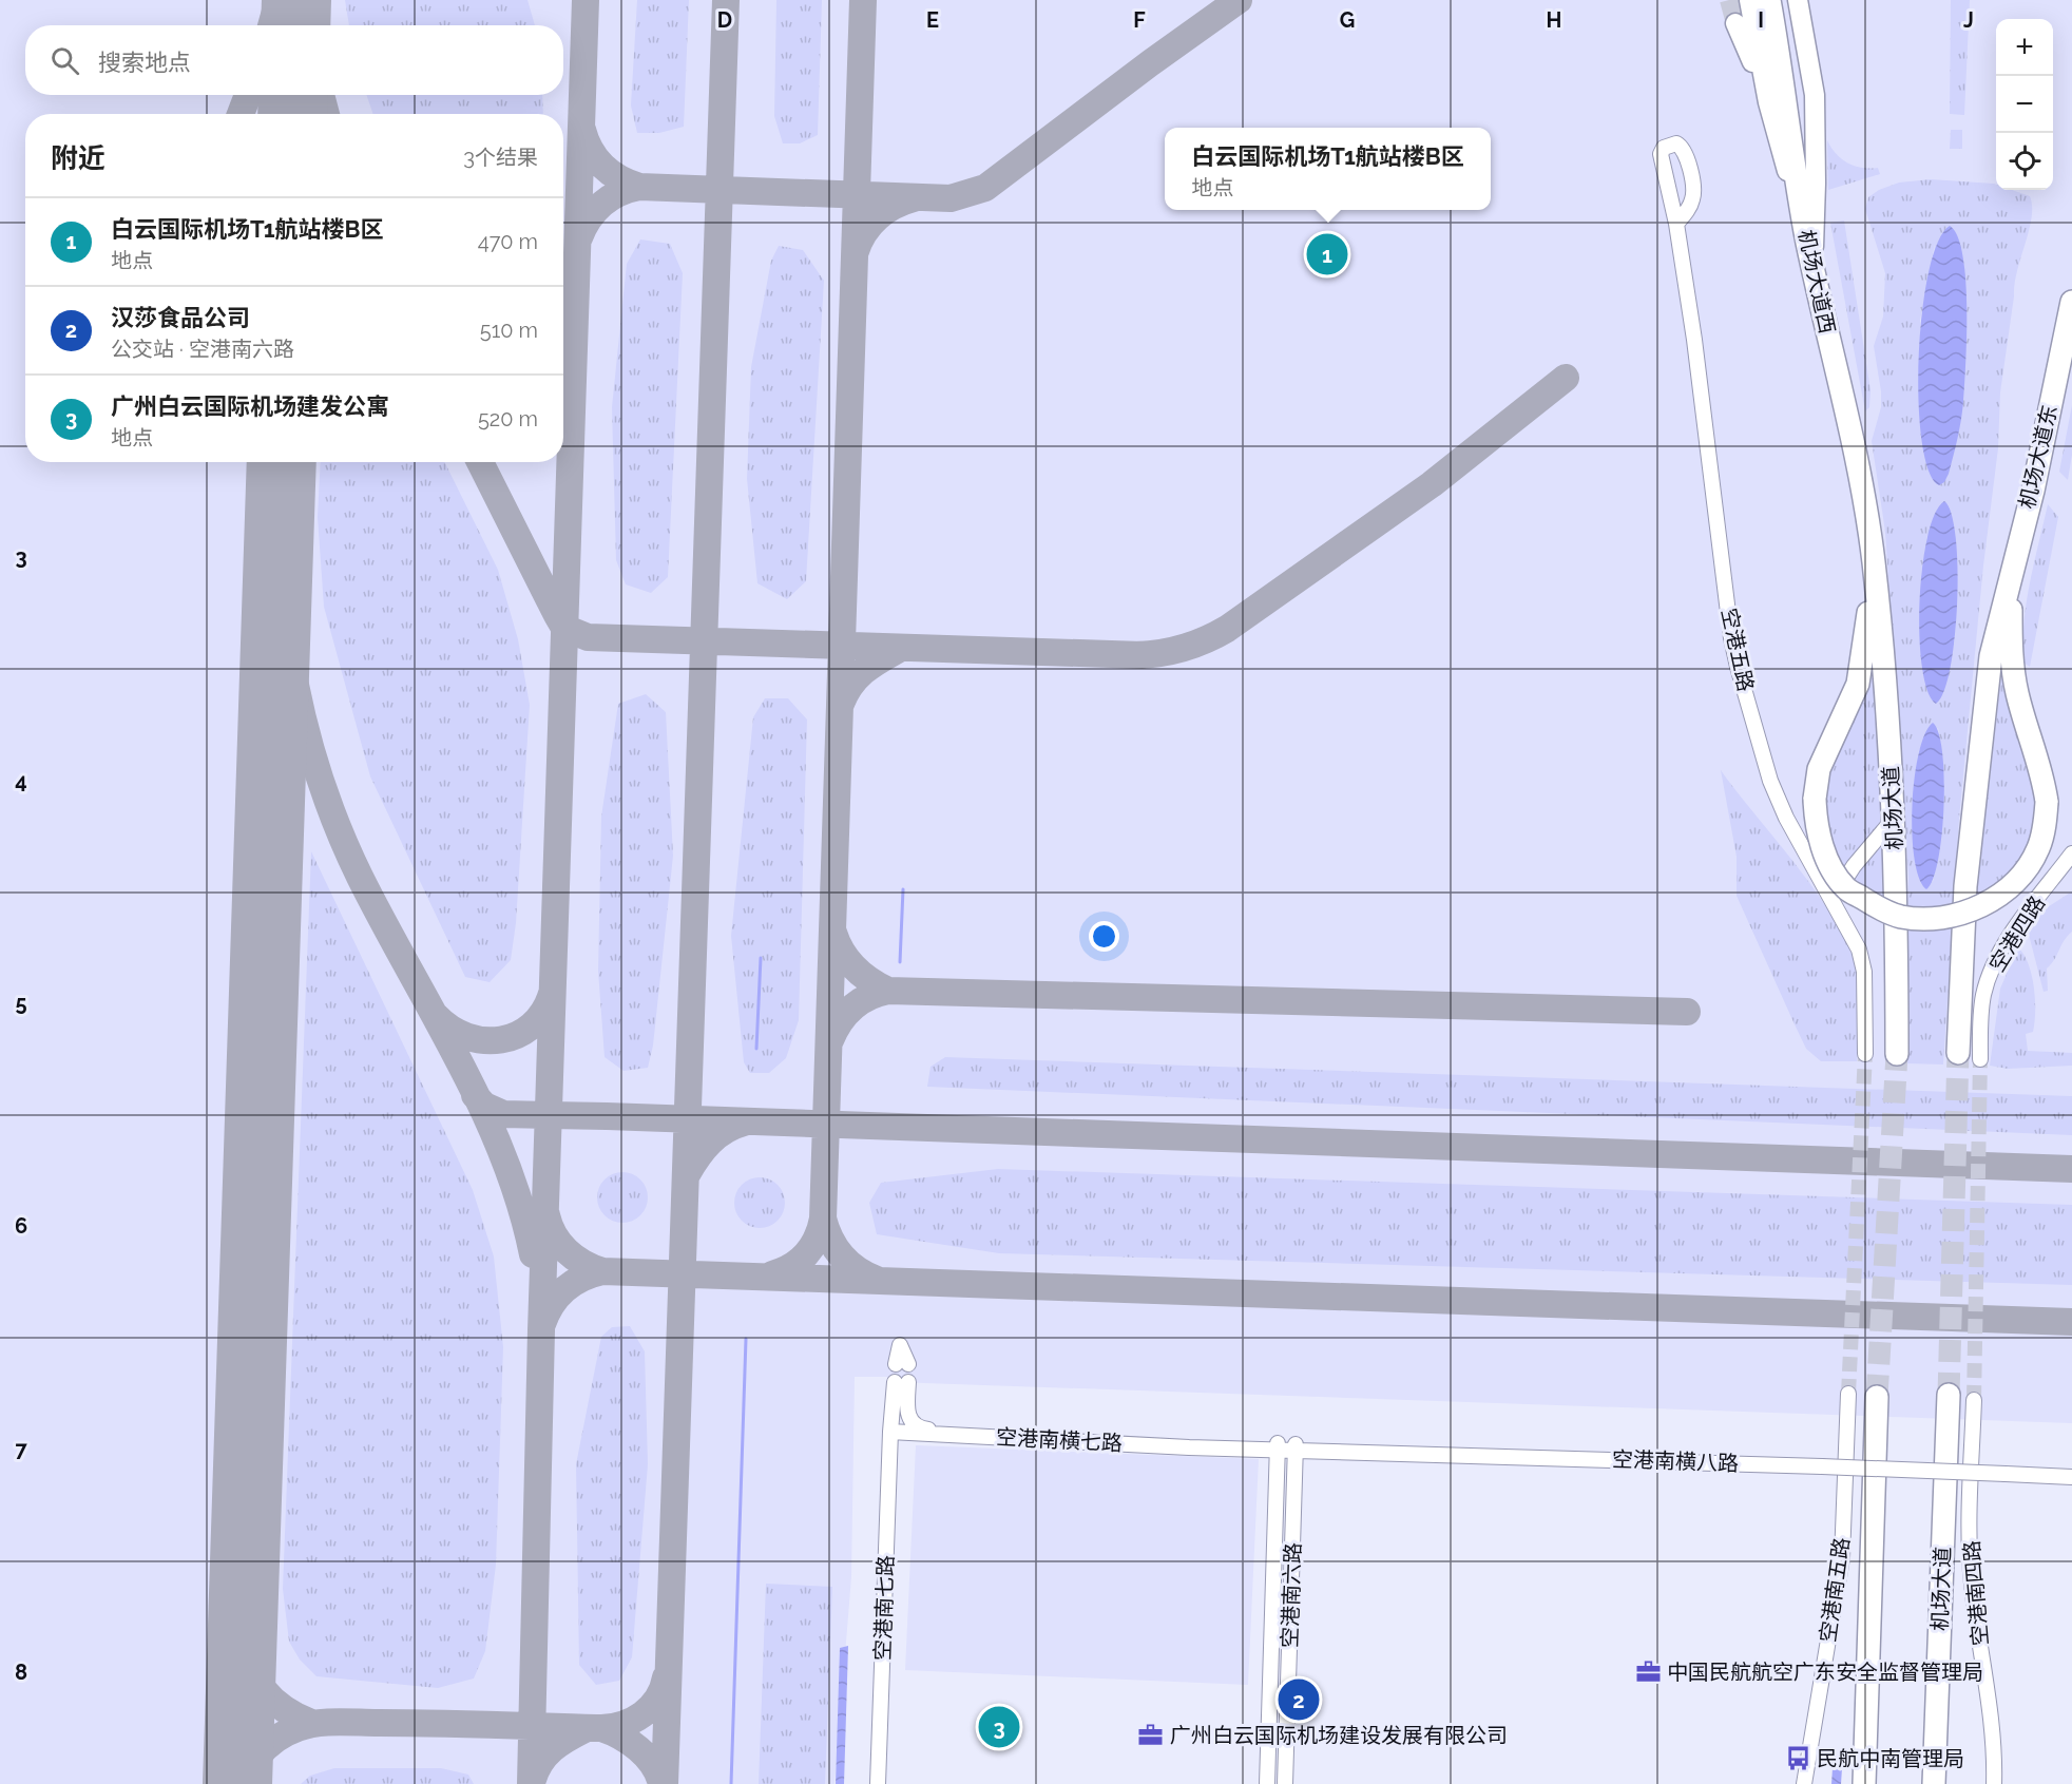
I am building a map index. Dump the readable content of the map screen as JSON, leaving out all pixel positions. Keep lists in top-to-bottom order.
{
  "streets": {
    "highway": ["机场大道西", "机场大道东", "机场大道"],
    "street": [
      "空港五路",
      "空港四路",
      "空港南横七路",
      "空港南横八路",
      "空港南五路",
      "空港南四路",
      "空港南六路",
      "空港南七路"
    ]
  },
  "crossings": [
    ["机场大道西", "机场大道"],
    ["空港南横七路", "空港南横八路"],
    ["空港南横七路", "空港南六路"],
    ["空港南横七路", "空港南七路"],
    ["空港南横八路", "空港南六路"]
  ],
  "places": {
    "office": ["中国民航航空广东安全监督管理局", "广州白云国际机场建设发展有限公司"],
    "bus stop": ["民航中南管理局"]
  },
  "page": {
    "map_buttons": ["+", "−"],
    "search": "搜索地点",
    "heading": ["附近", "3个结果"],
    "popup": ["白云国际机场T1航站楼B区", "地点"],
    "list": [
      {
        "mark": "1",
        "name": "白云国际机场T1航站楼B区",
        "note": "地点",
        "value": "470 m"
      },
      {
        "mark": "2",
        "name": "汉莎食品公司",
        "note": "公交站 · 空港南六路",
        "value": "510 m"
      },
      {
        "mark": "3",
        "name": "广州白云国际机场建发公寓",
        "note": "地点",
        "value": "520 m"
      }
    ],
    "pins": ["1", "2", "3"]
  },
  "grid": {
    "columns": [
      "D",
      "E",
      "F",
      "G",
      "H",
      "I",
      "J"
    ],
    "rows": [
      "3",
      "4",
      "5",
      "6",
      "7",
      "8"
    ]
  }
}
